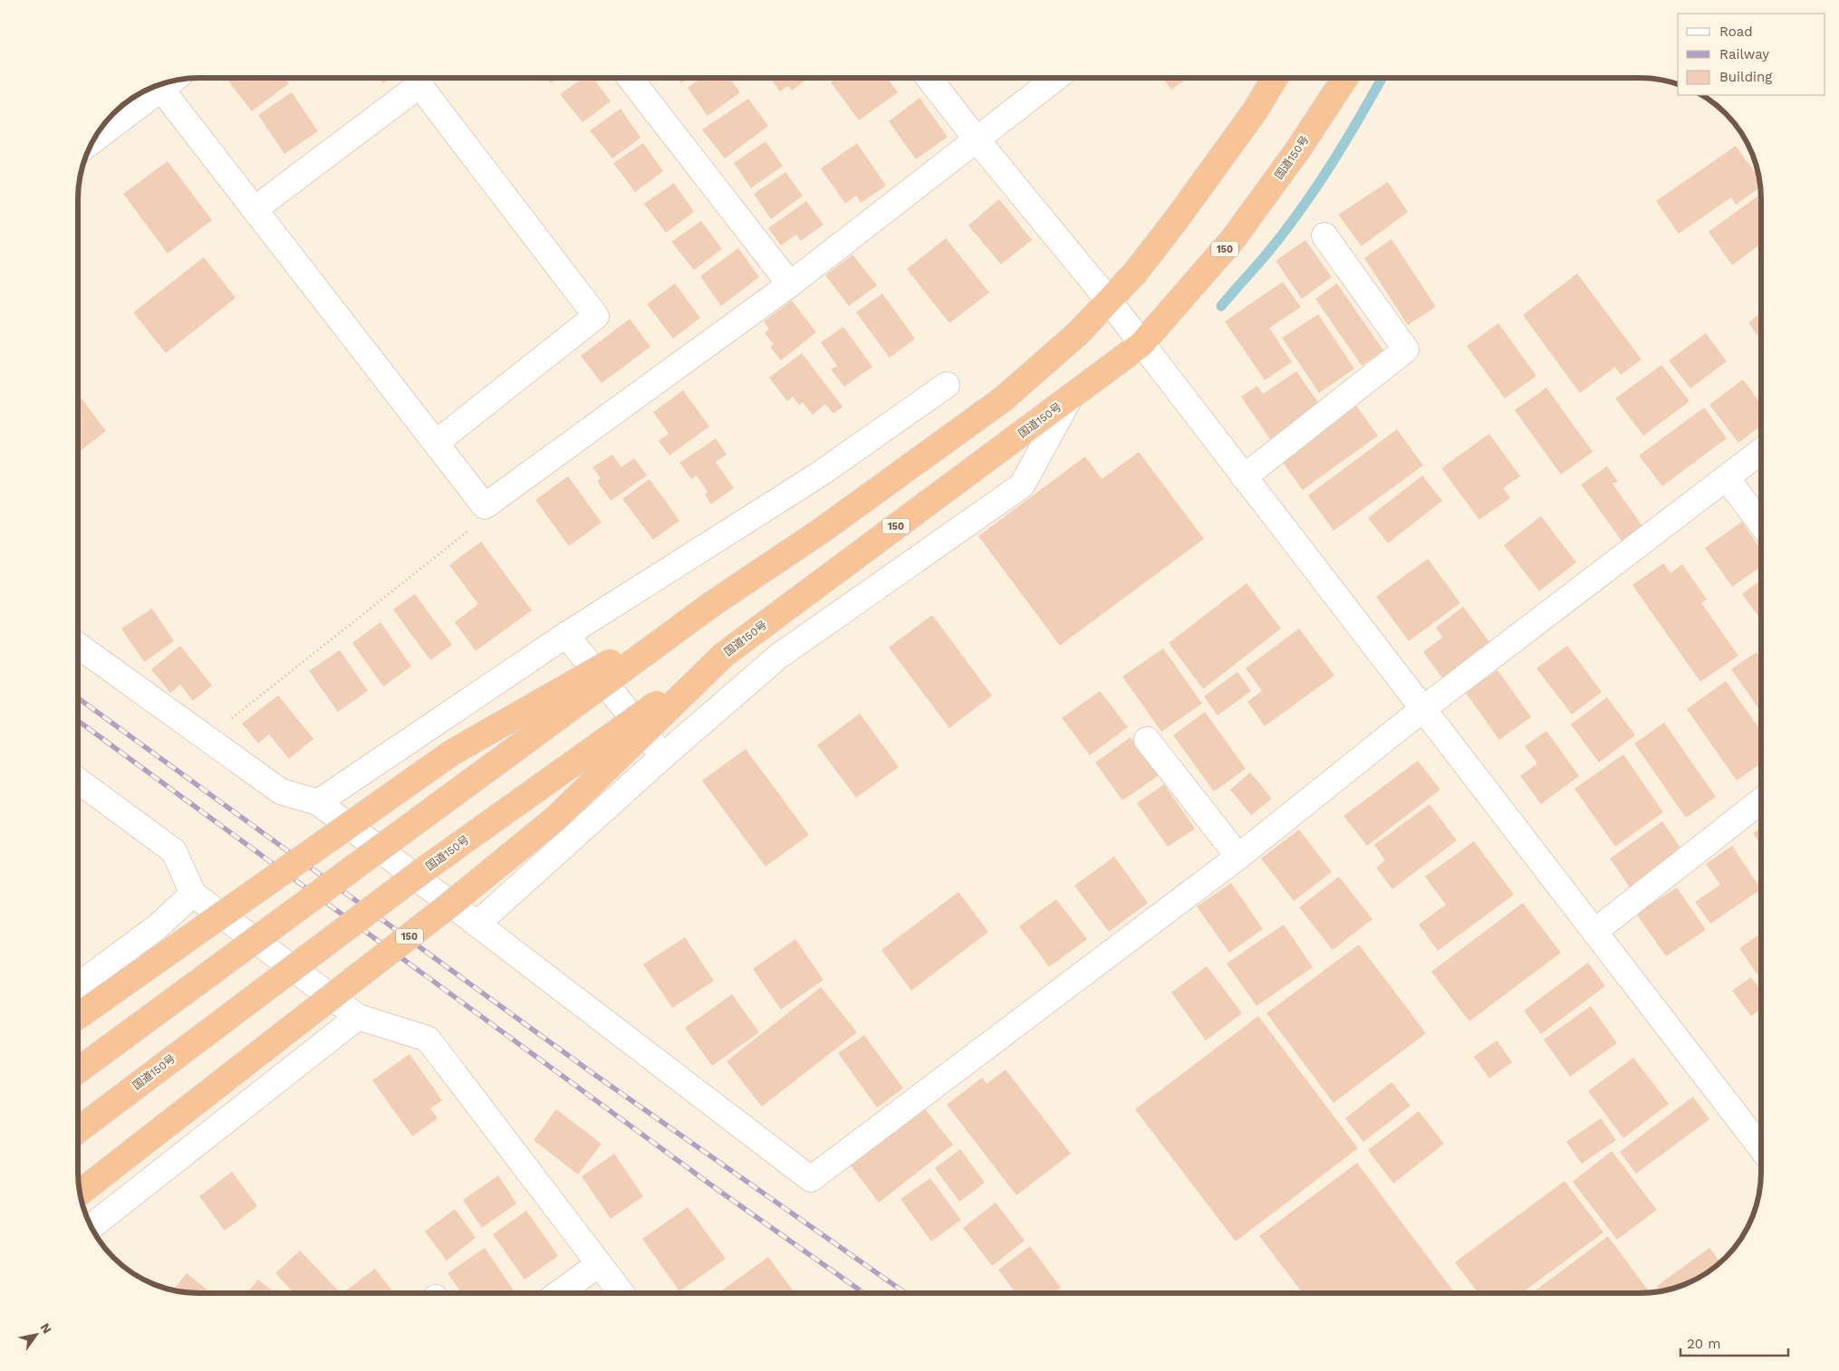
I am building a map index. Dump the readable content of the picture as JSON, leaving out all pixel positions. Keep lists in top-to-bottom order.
{
  "streets": {
    "highway": ["国道150号", "150"]
  },
  "crossings": [
    ["国道150号", "150"]
  ],
  "legend": ["Road", "Railway", "Building"],
  "scale_bar": "20 m",
  "north": "top right"
}
